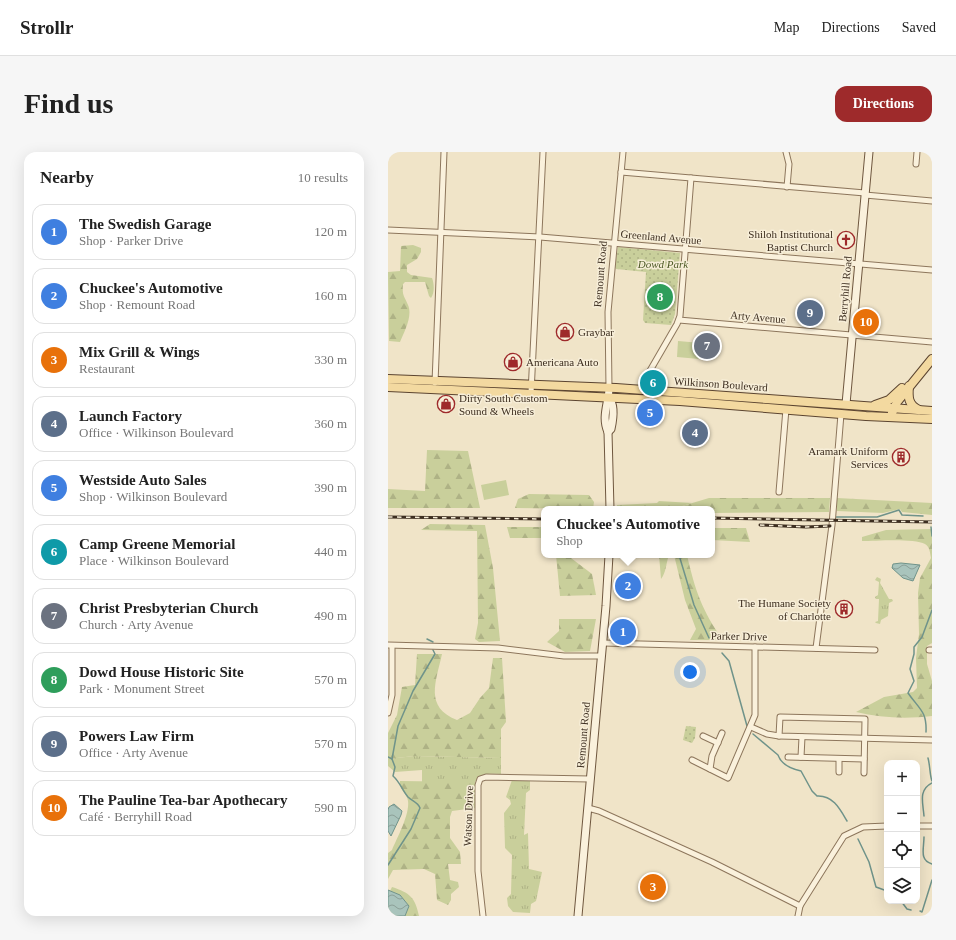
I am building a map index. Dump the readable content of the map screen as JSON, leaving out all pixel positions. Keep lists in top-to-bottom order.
{
  "streets": {
    "main road": ["Remount Road", "Berryhill Road", "Wilkinson Boulevard"],
    "street": [
      "Greenland Avenue",
      "Arty Avenue",
      "Parker Drive",
      "Watson Drive"
    ]
  },
  "crossings": [
    ["Greenland Avenue", "Remount Road"],
    ["Greenland Avenue", "Berryhill Road"],
    ["Remount Road", "Wilkinson Boulevard"],
    ["Remount Road", "Parker Drive"],
    ["Remount Road", "Watson Drive"],
    ["Berryhill Road", "Arty Avenue"],
    ["Berryhill Road", "Wilkinson Boulevard"]
  ],
  "parks": ["Dowd Park"],
  "places": {
    "church": ["Shiloh Institutional Baptist Church"],
    "shop": ["Graybar", "Americana Auto", "Dirty South Custom Sound & Wheels"],
    "building": ["Aramark Uniform Services", "The Humane Society of Charlotte"]
  },
  "page": {
    "header": "Strollr",
    "nav": ["Map", "Directions", "Saved"],
    "buttons": "Directions",
    "title": "Find us",
    "heading": ["Nearby", "10 results"],
    "list": [
      {
        "mark": "1",
        "name": "The Swedish Garage",
        "note": "Shop · Parker Drive",
        "value": "120 m"
      },
      {
        "mark": "2",
        "name": "Chuckee's Automotive",
        "note": "Shop · Remount Road",
        "value": "160 m"
      },
      {
        "mark": "3",
        "name": "Mix Grill & Wings",
        "note": "Restaurant",
        "value": "330 m"
      },
      {
        "mark": "4",
        "name": "Launch Factory",
        "note": "Office · Wilkinson Boulevard",
        "value": "360 m"
      },
      {
        "mark": "5",
        "name": "Westside Auto Sales",
        "note": "Shop · Wilkinson Boulevard",
        "value": "390 m"
      },
      {
        "mark": "6",
        "name": "Camp Greene Memorial",
        "note": "Place · Wilkinson Boulevard",
        "value": "440 m"
      },
      {
        "mark": "7",
        "name": "Christ Presbyterian Church",
        "note": "Church · Arty Avenue",
        "value": "490 m"
      },
      {
        "mark": "8",
        "name": "Dowd House Historic Site",
        "note": "Park · Monument Street",
        "value": "570 m"
      },
      {
        "mark": "9",
        "name": "Powers Law Firm",
        "note": "Office · Arty Avenue",
        "value": "570 m"
      },
      {
        "mark": "10",
        "name": "The Pauline Tea-bar Apothecary",
        "note": "Café · Berryhill Road",
        "value": "590 m"
      }
    ],
    "pins": [
      "8",
      "9",
      "10",
      "7",
      "6",
      "5",
      "4",
      "2",
      "1",
      "3"
    ],
    "popup": ["Chuckee's Automotive", "Shop"],
    "map_buttons": ["+", "−"]
  }
}
